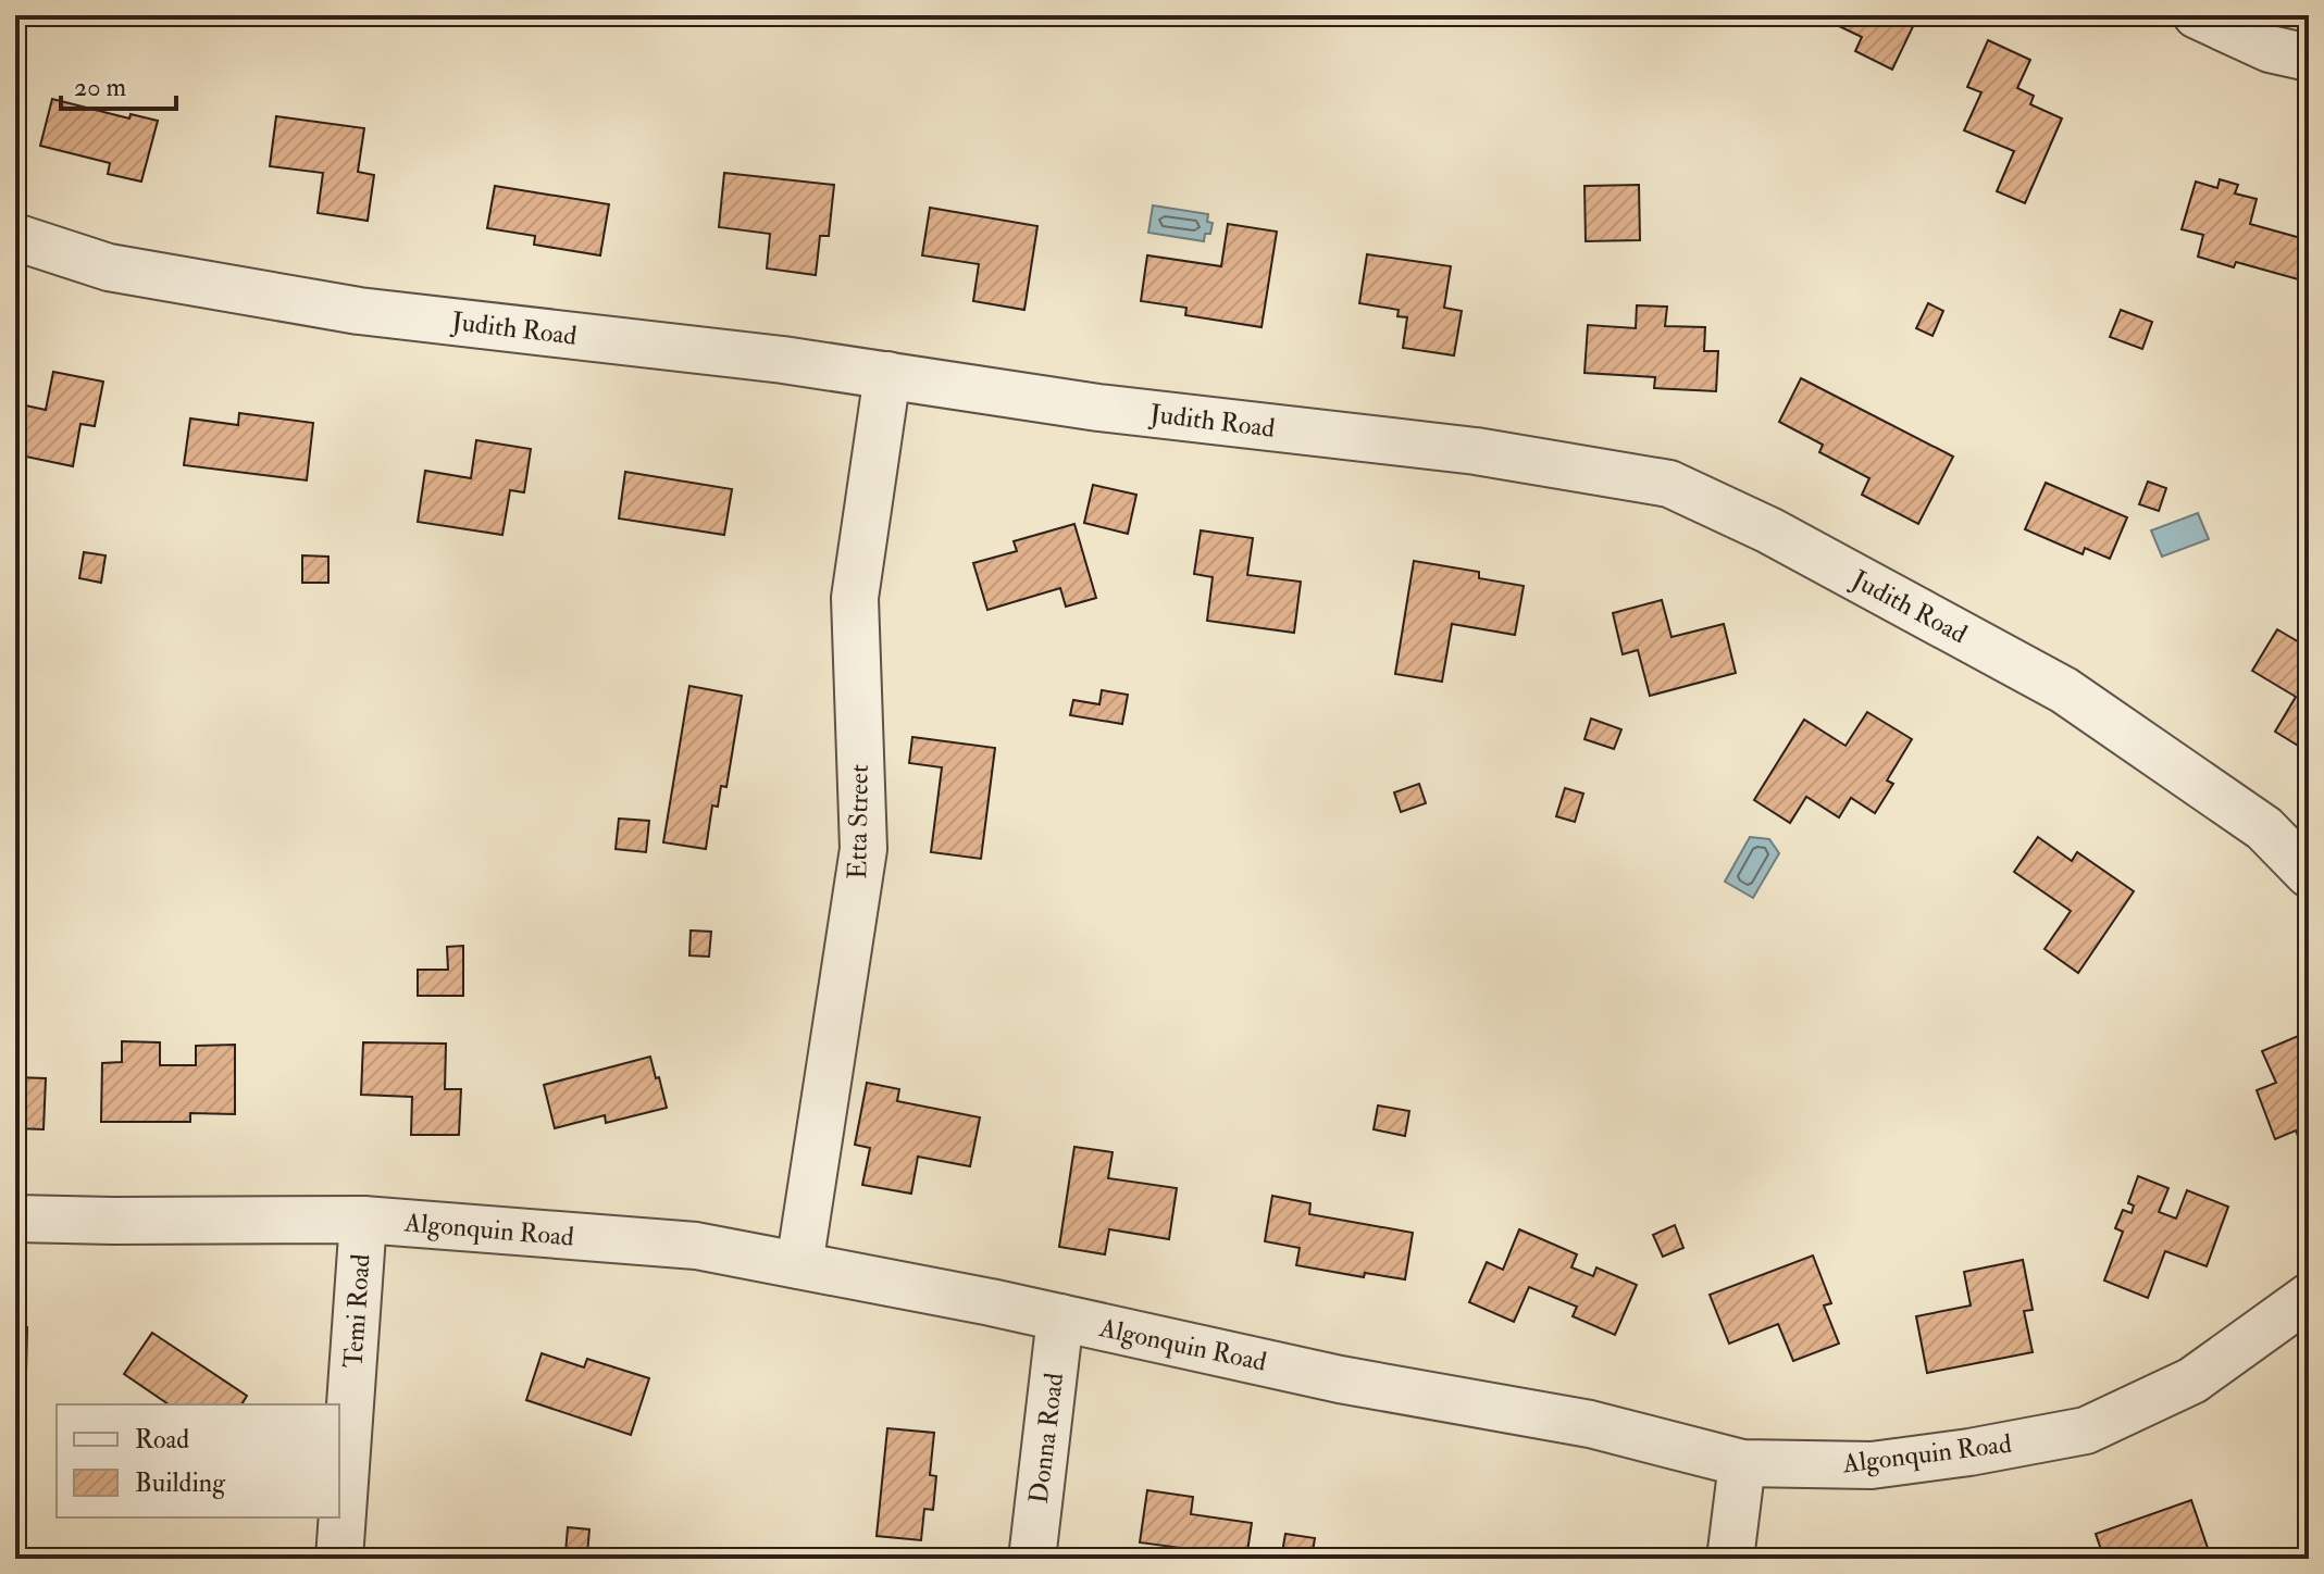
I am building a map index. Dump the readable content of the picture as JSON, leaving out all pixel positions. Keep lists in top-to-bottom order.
{
  "streets": {
    "street": [
      "Judith Road",
      "Etta Street",
      "Algonquin Road",
      "Temi Road",
      "Donna Road"
    ]
  },
  "crossings": [
    ["Judith Road", "Etta Street"],
    ["Etta Street", "Algonquin Road"],
    ["Algonquin Road", "Temi Road"],
    ["Algonquin Road", "Donna Road"]
  ],
  "legend": ["Road", "Building"],
  "scale_bar": "20 m"
}
